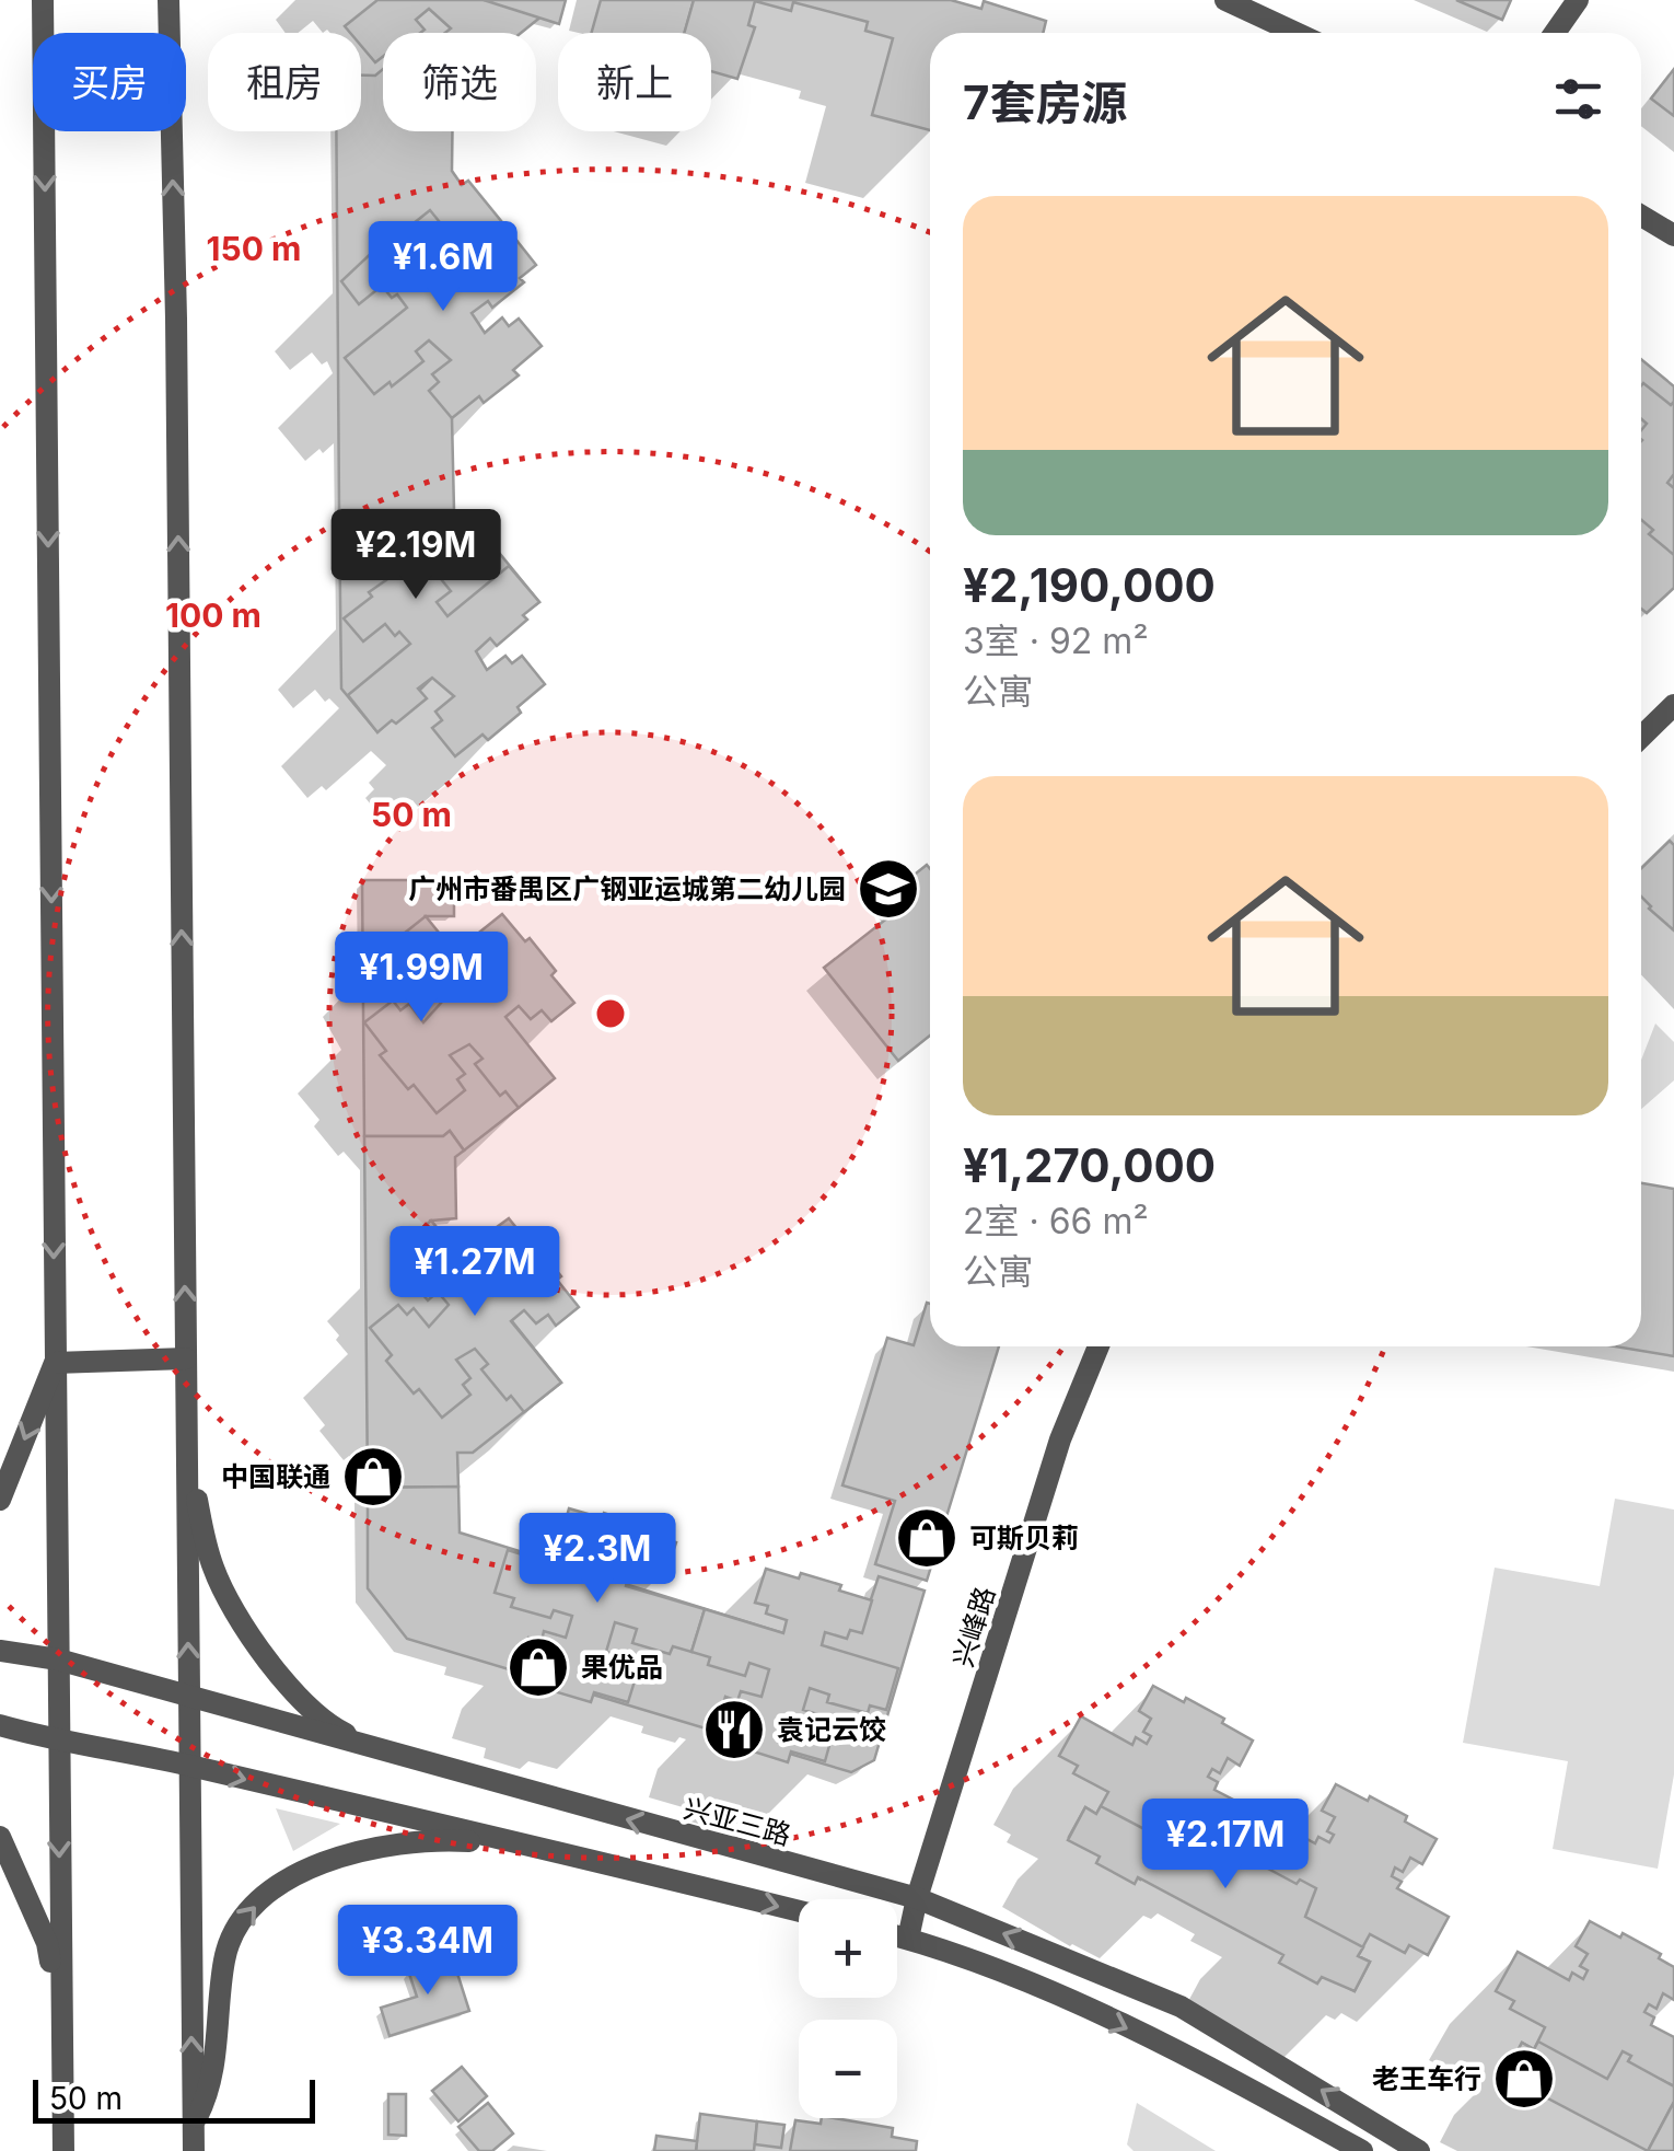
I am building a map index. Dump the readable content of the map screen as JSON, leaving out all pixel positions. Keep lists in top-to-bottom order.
{
  "streets": {
    "street": ["兴峰路", "兴亚三路"]
  },
  "crossings": [
    ["兴峰路", "兴亚三路"]
  ],
  "places": {
    "school or university": ["广州市番禺区广钢亚运城第二幼儿园"],
    "shop": [
      "中国联通",
      "可斯贝莉",
      "果优品",
      "老王车行"
    ],
    "restaurant": ["袁记云饺"]
  },
  "scale_bar": "50 m",
  "page": {
    "chip": [
      "买房",
      "租房",
      "筛选",
      "新上"
    ],
    "heading": "7套房源",
    "list": [
      {
        "name": "¥2,190,000",
        "note": "3室 · 92 m² · 公寓"
      },
      {
        "name": "¥1,270,000",
        "note": "2室 · 66 m² · 公寓"
      }
    ],
    "price": [
      "¥1.6M",
      "¥2.19M",
      "¥1.99M",
      "¥1.27M",
      "¥2.3M",
      "¥2.17M",
      "¥3.34M"
    ],
    "map_buttons": ["+", "−"],
    "scale": "50 m"
  },
  "rings": ["150 m", "100 m", "50 m"]
}
